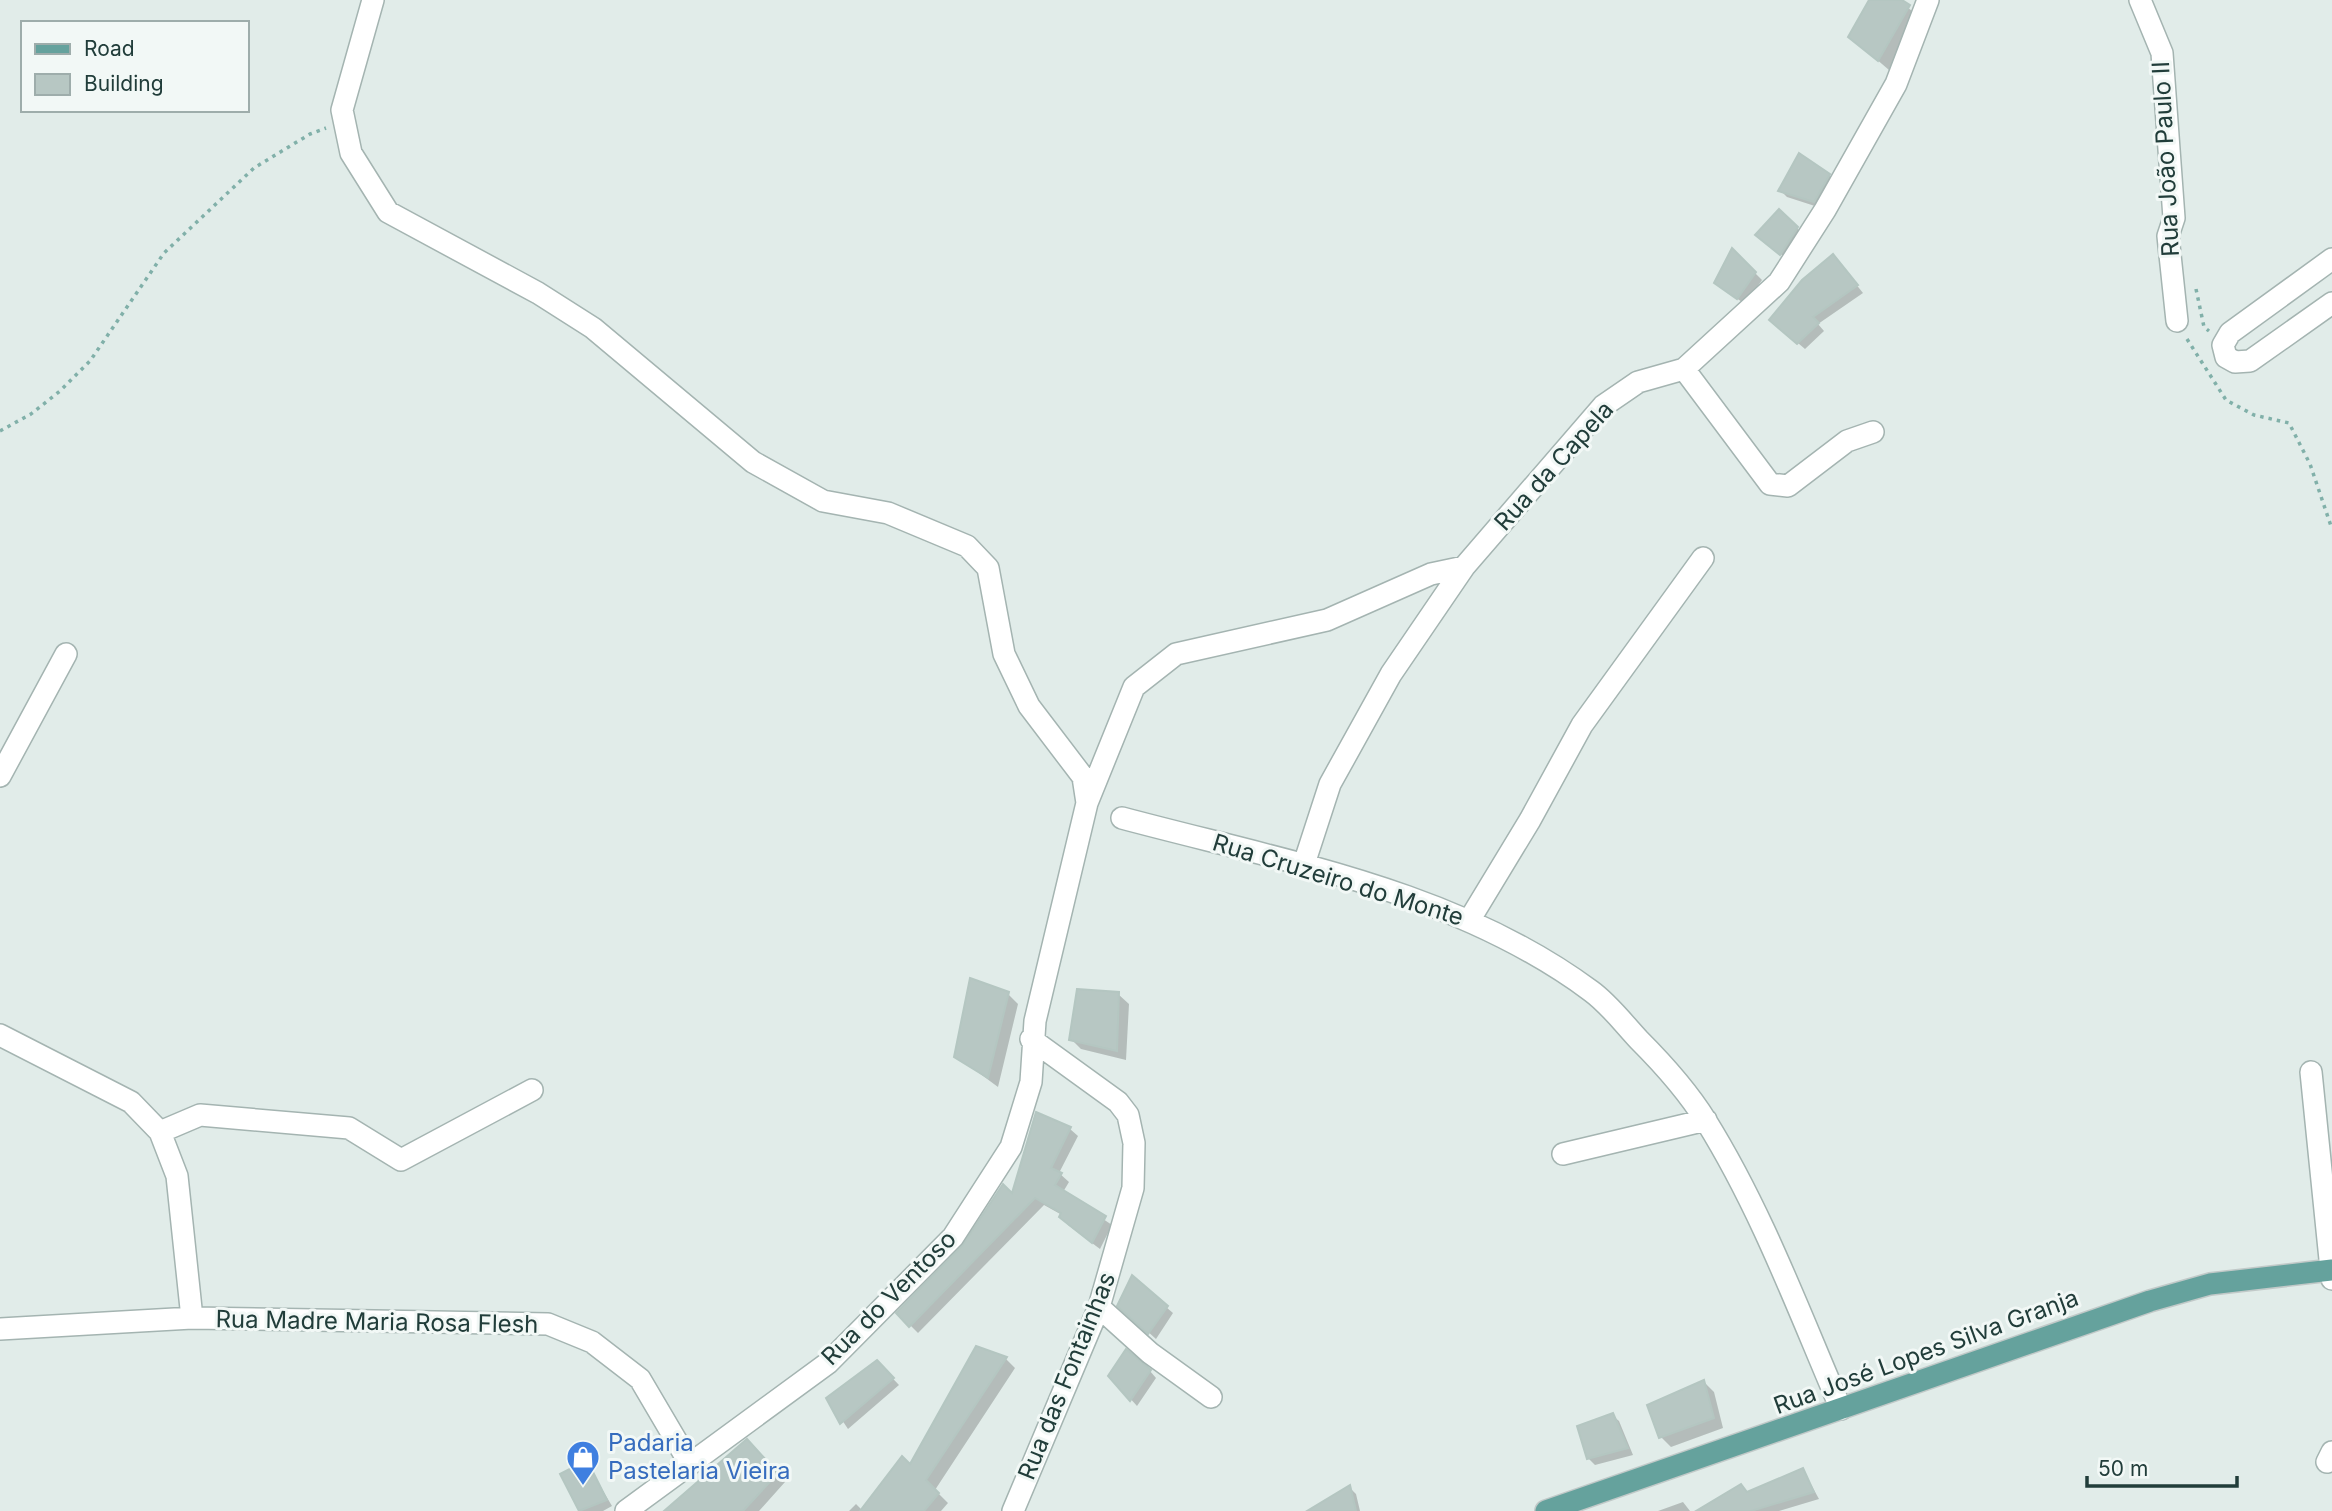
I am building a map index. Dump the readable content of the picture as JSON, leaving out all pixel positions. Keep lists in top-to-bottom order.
{
  "streets": {
    "main road": ["Rua José Lopes Silva Granja"],
    "street": [
      "Rua João Paulo II",
      "Rua da Capela",
      "Rua Cruzeiro do Monte",
      "Rua do Ventoso",
      "Rua Madre Maria Rosa Flesh",
      "Rua das Fontainhas"
    ]
  },
  "crossings": [
    ["Rua da Capela", "Rua Cruzeiro do Monte"],
    ["Rua Cruzeiro do Monte", "Rua José Lopes Silva Granja"],
    ["Rua do Ventoso", "Rua Madre Maria Rosa Flesh"],
    ["Rua do Ventoso", "Rua das Fontainhas"]
  ],
  "places": {
    "shop": ["Padaria Pastelaria Vieira"]
  },
  "legend": ["Road", "Building"],
  "scale_bar": "50 m"
}
